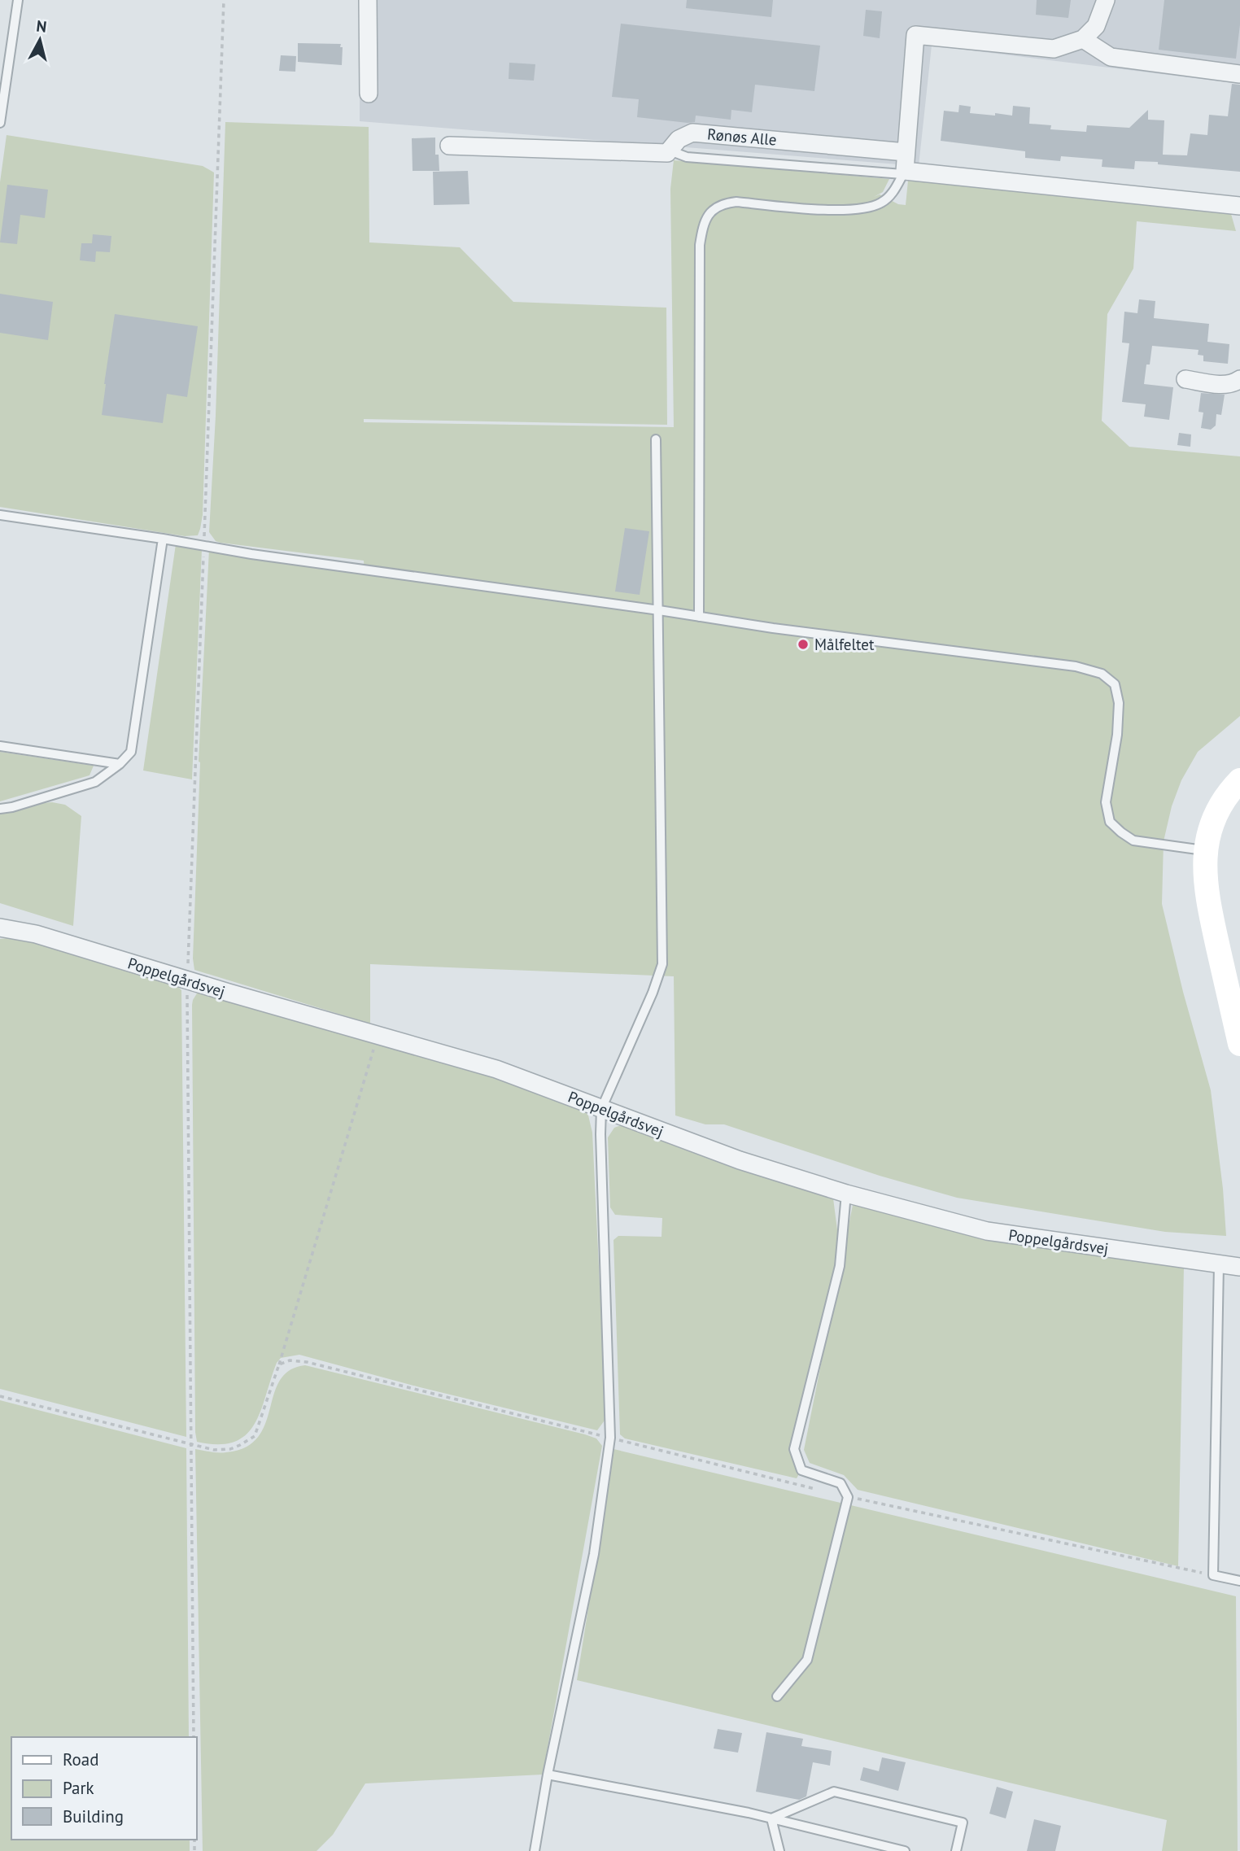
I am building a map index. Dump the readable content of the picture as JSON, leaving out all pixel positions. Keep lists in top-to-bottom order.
{
  "streets": {
    "street": ["Rønøs Alle", "Poppelgårdsvej"]
  },
  "places": ["Målfeltet"],
  "legend": ["Road", "Park", "Building"],
  "north": "top"
}
